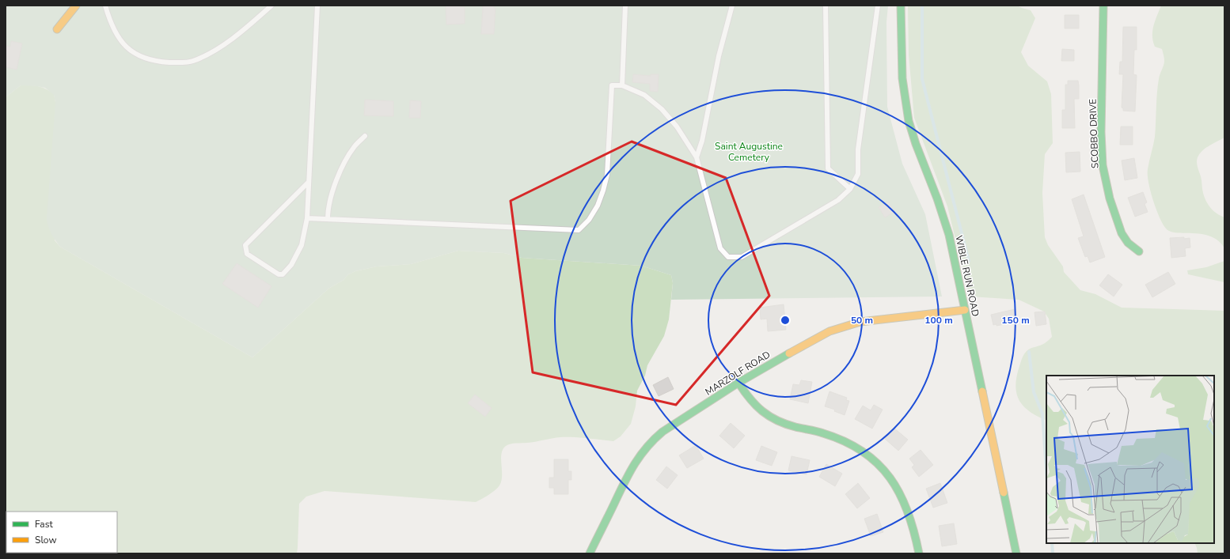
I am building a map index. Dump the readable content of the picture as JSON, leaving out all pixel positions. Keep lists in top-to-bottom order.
{
  "streets": {
    "street": ["SCOBBO DRIVE", "WIBLE RUN ROAD", "MARZOLF ROAD"]
  },
  "crossings": [
    ["WIBLE RUN ROAD", "MARZOLF ROAD"]
  ],
  "parks": ["Saint Augustine Cemetery"],
  "legend": ["Fast", "Slow"],
  "rings": ["50 m", "100 m", "150 m"]
}
